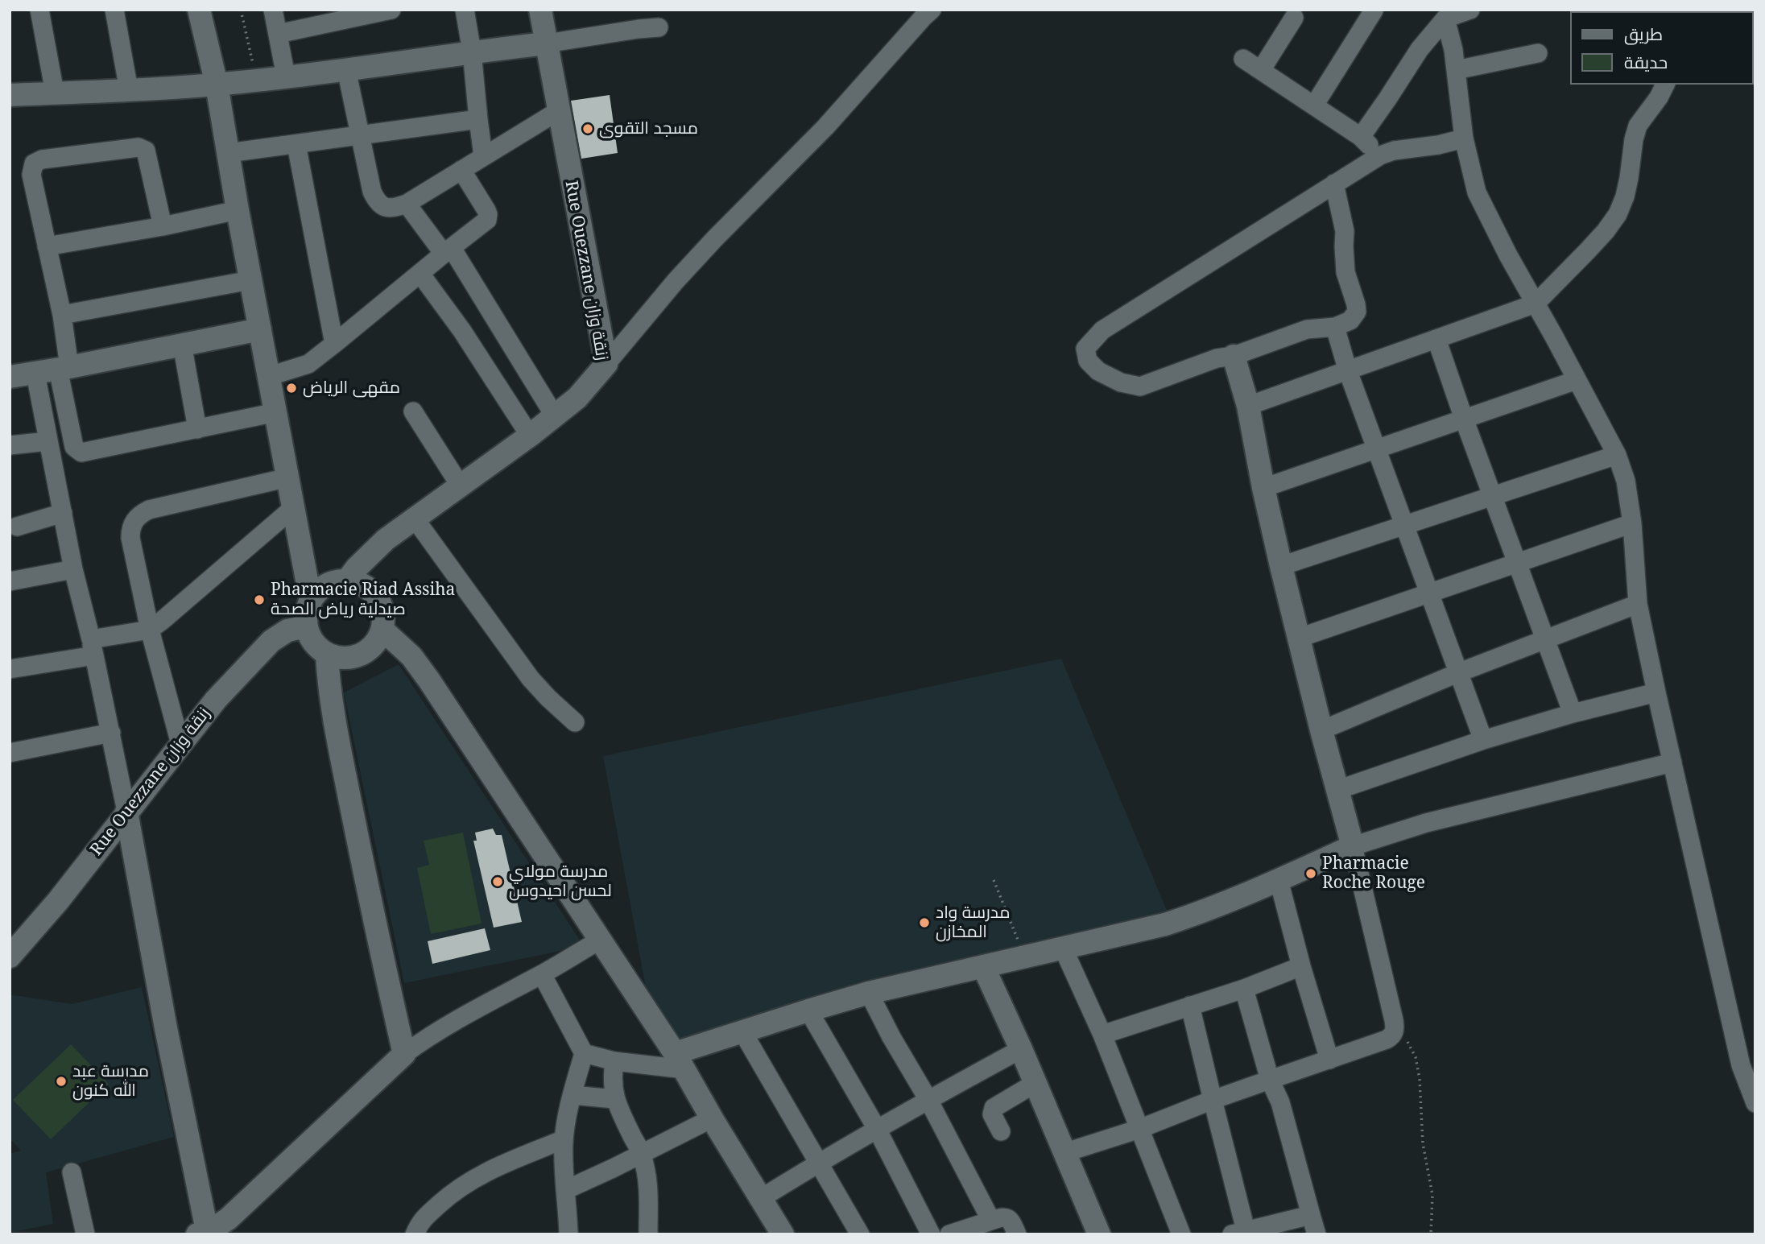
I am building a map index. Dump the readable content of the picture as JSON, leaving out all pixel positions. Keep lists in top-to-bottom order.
{
  "streets": {
    "street": ["Rue Ouezzane زنقة وزان"]
  },
  "places": [
    "مسجد التقوى",
    "مقهى الرياض",
    "Pharmacie Riad Assiha صيدلية رياض الصحة",
    "Pharmacie Roche Rouge",
    "مدرسة مولاي لحسن احيدوس",
    "مدرسة واد المخازن",
    "مدرسة عبد الله كنون"
  ],
  "legend": ["طريق", "حديقة"]
}
